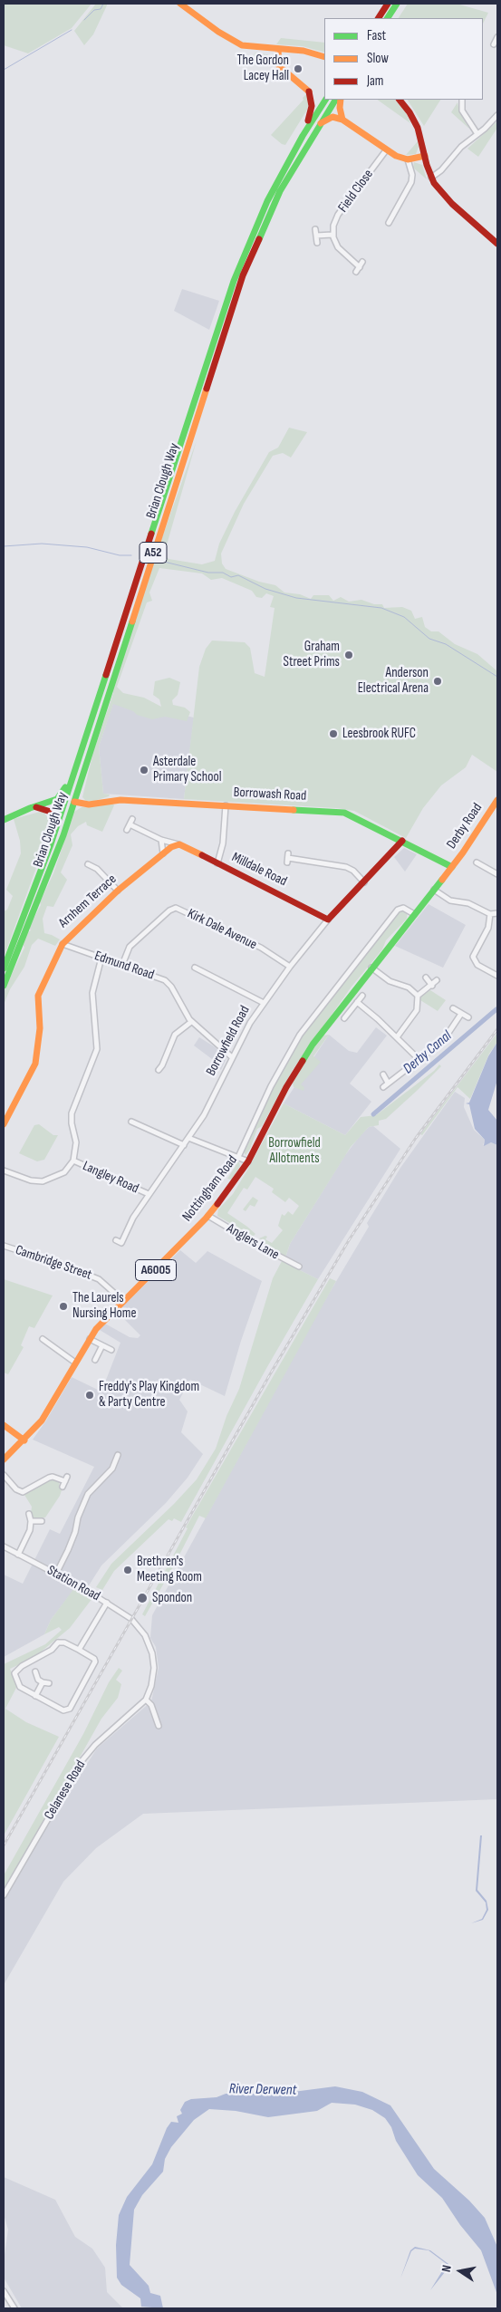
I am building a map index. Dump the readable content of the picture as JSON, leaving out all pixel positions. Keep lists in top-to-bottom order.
{
  "streets": {
    "main road": [
      "Brian Clough Way",
      "A52",
      "Borrowash Road",
      "Derby Road",
      "Milldale Road",
      "Arnhem Terrace",
      "Borrowfield Road",
      "Nottingham Road",
      "A6005"
    ],
    "street": [
      "Field Close",
      "Kirk Dale Avenue",
      "Edmund Road",
      "Langley Road",
      "Anglers Lane",
      "Cambridge Street",
      "Station Road",
      "Celanese Road"
    ]
  },
  "crossings": [
    ["Brian Clough Way", "Borrowash Road"],
    ["Borrowash Road", "Derby Road"],
    ["Borrowash Road", "Borrowfield Road"],
    ["Borrowash Road", "Nottingham Road"],
    ["Derby Road", "Nottingham Road"],
    ["Milldale Road", "Arnhem Terrace"],
    ["Milldale Road", "Borrowfield Road"],
    ["Arnhem Terrace", "Edmund Road"],
    ["Kirk Dale Avenue", "Edmund Road"],
    ["Kirk Dale Avenue", "Borrowfield Road"],
    ["Edmund Road", "Borrowfield Road"],
    ["Borrowfield Road", "Langley Road"],
    ["Nottingham Road", "Anglers Lane"],
    ["Nottingham Road", "Cambridge Street"],
    ["Station Road", "Celanese Road"]
  ],
  "water": ["Derby Canal", "River Derwent"],
  "parks": ["Borrowfield Allotments"],
  "places": [
    "The Gordon Lacey Hall",
    "Graham Street Prims",
    "Anderson Electrical Arena",
    "Leesbrook RUFC",
    "Asterdale Primary School",
    "The Laurels Nursing Home",
    "Freddy's Play Kingdom & Party Centre",
    "Brethren's Meeting Room",
    "Spondon"
  ],
  "legend": ["Fast", "Slow", "Jam"],
  "north": "left"
}
